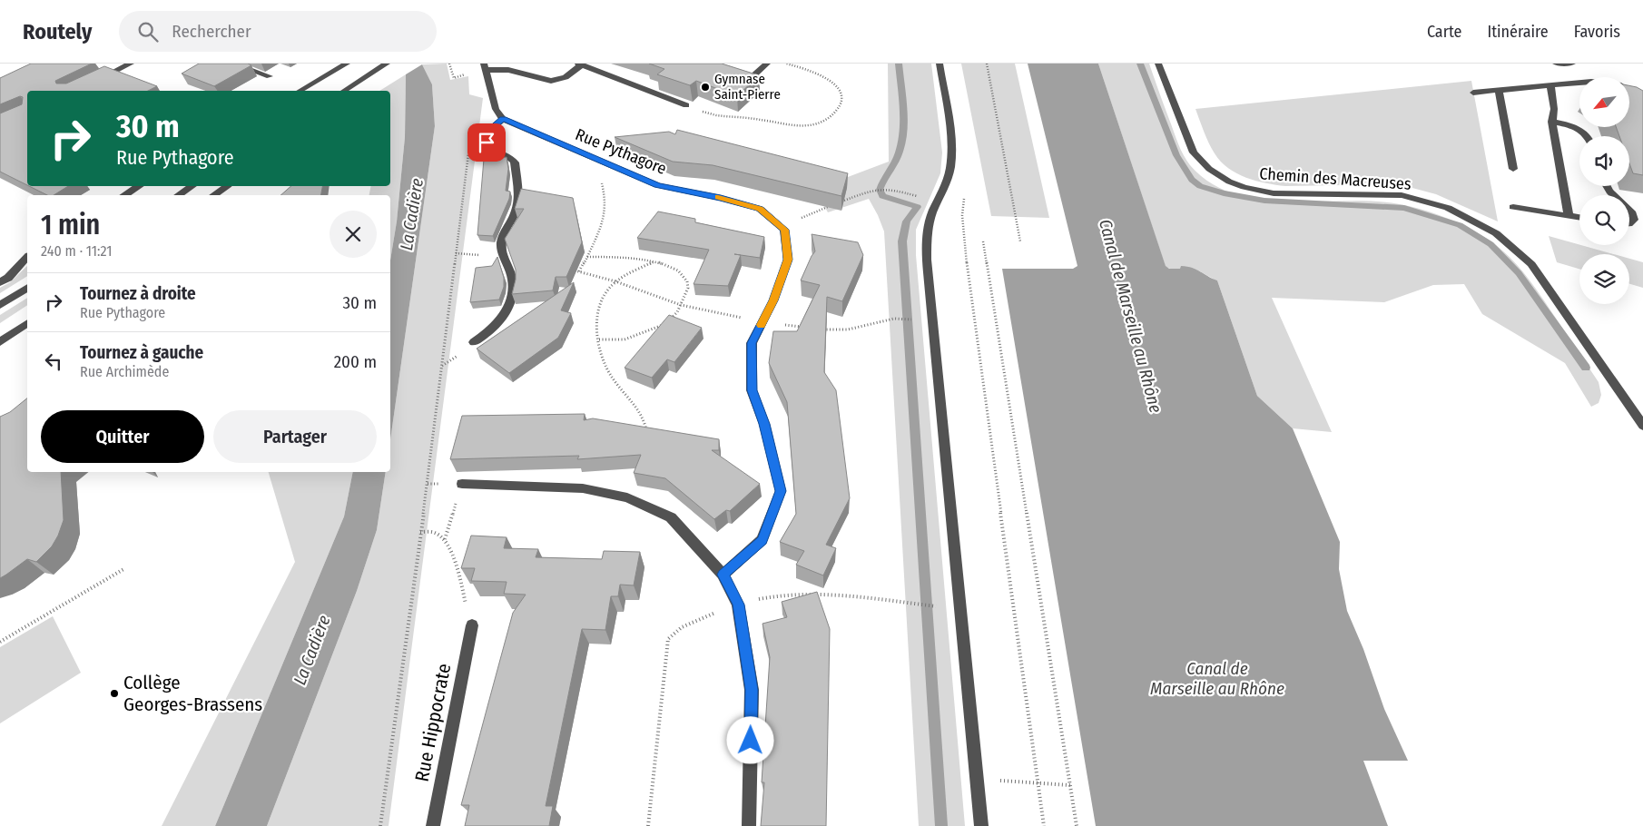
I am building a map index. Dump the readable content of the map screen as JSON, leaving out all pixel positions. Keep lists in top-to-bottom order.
{
  "streets": {
    "street": ["Rue Pythagore", "Chemin des Macreuses", "Rue Hippocrate"]
  },
  "water": ["La Cadière", "Canal de Marseille au Rhône"],
  "places": ["Gymnase Saint-Pierre", "Collège Georges-Brassens"],
  "north": "bottom left",
  "page": {
    "header": "Routely",
    "search": "Rechercher",
    "nav": ["Carte", "Itinéraire", "Favoris"],
    "turn": ["30 m", "Rue Pythagore"],
    "heading": ["1 min", "240 m · 11:21"],
    "list": [
      {
        "name": "Tournez à droite",
        "note": "Rue Pythagore",
        "value": "30 m"
      },
      {
        "name": "Tournez à gauche",
        "note": "Rue Archimède",
        "value": "200 m"
      }
    ],
    "buttons": ["Quitter", "Partager"]
  }
}
